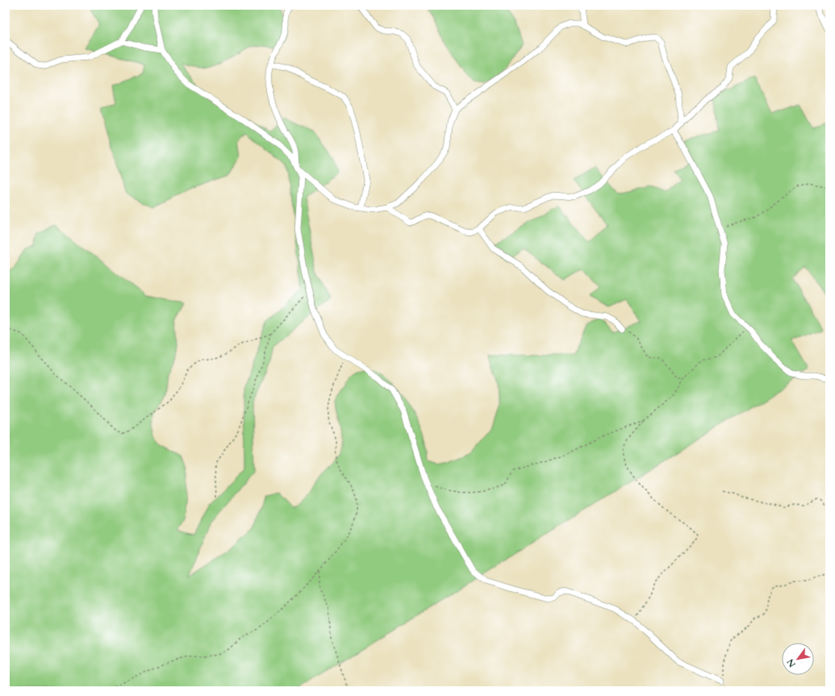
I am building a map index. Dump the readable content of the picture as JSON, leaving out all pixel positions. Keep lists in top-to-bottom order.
{
  "north": "bottom left"
}
